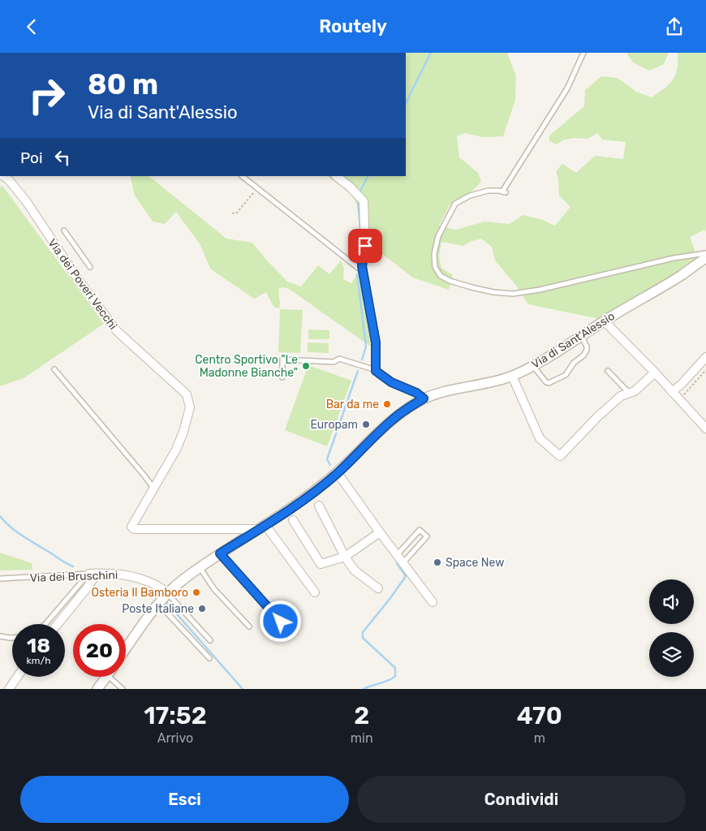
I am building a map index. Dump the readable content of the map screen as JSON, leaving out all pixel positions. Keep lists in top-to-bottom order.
{
  "streets": {
    "street": ["Via dei Poveri Vecchi", "Via di Sant'Alessio", "Via dei Bruschini"]
  },
  "crossings": [
    ["Via dei Poveri Vecchi", "Via di Sant'Alessio"],
    ["Via di Sant'Alessio", "Via dei Bruschini"]
  ],
  "places": [
    "Centro Sportivo \"Le Madonne Bianche\"",
    "Bar da me",
    "Europam",
    "Space New",
    "Osteria Il Bamboro",
    "Poste Italiane"
  ],
  "page": {
    "header": "Routely",
    "turn": ["80 m", "Via di Sant'Alessio"],
    "then": "Poi",
    "speed": "18 km/h",
    "limit": "20",
    "eta": [
      "17:52",
      "Arrivo",
      "2",
      "min",
      "470",
      "m"
    ],
    "buttons": ["Esci", "Condividi"]
  }
}
